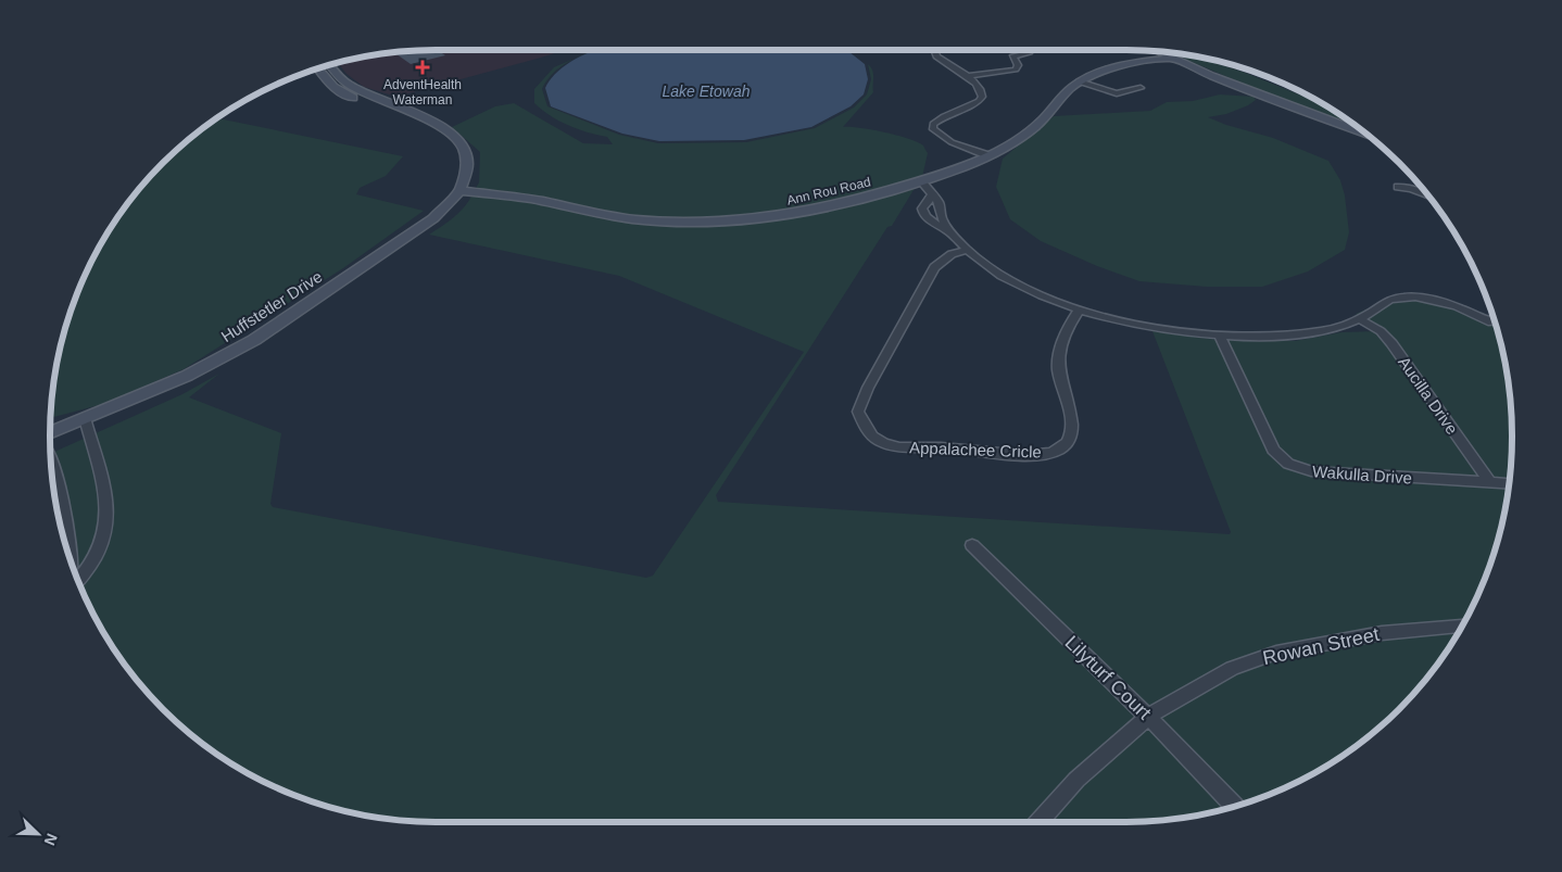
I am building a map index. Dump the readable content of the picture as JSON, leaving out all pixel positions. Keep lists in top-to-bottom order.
{
  "streets": {
    "street": [
      "Ann Rou Road",
      "Huffstetler Drive",
      "Aucilla Drive",
      "Appalachee Cricle",
      "Wakulla Drive",
      "Rowan Street",
      "Lilyturf Court"
    ]
  },
  "crossings": [
    ["Ann Rou Road", "Huffstetler Drive"],
    ["Aucilla Drive", "Wakulla Drive"],
    ["Rowan Street", "Lilyturf Court"]
  ],
  "water": ["Lake Etowah"],
  "places": {
    "health": ["AdventHealth Waterman"]
  },
  "north": "bottom right"
}
